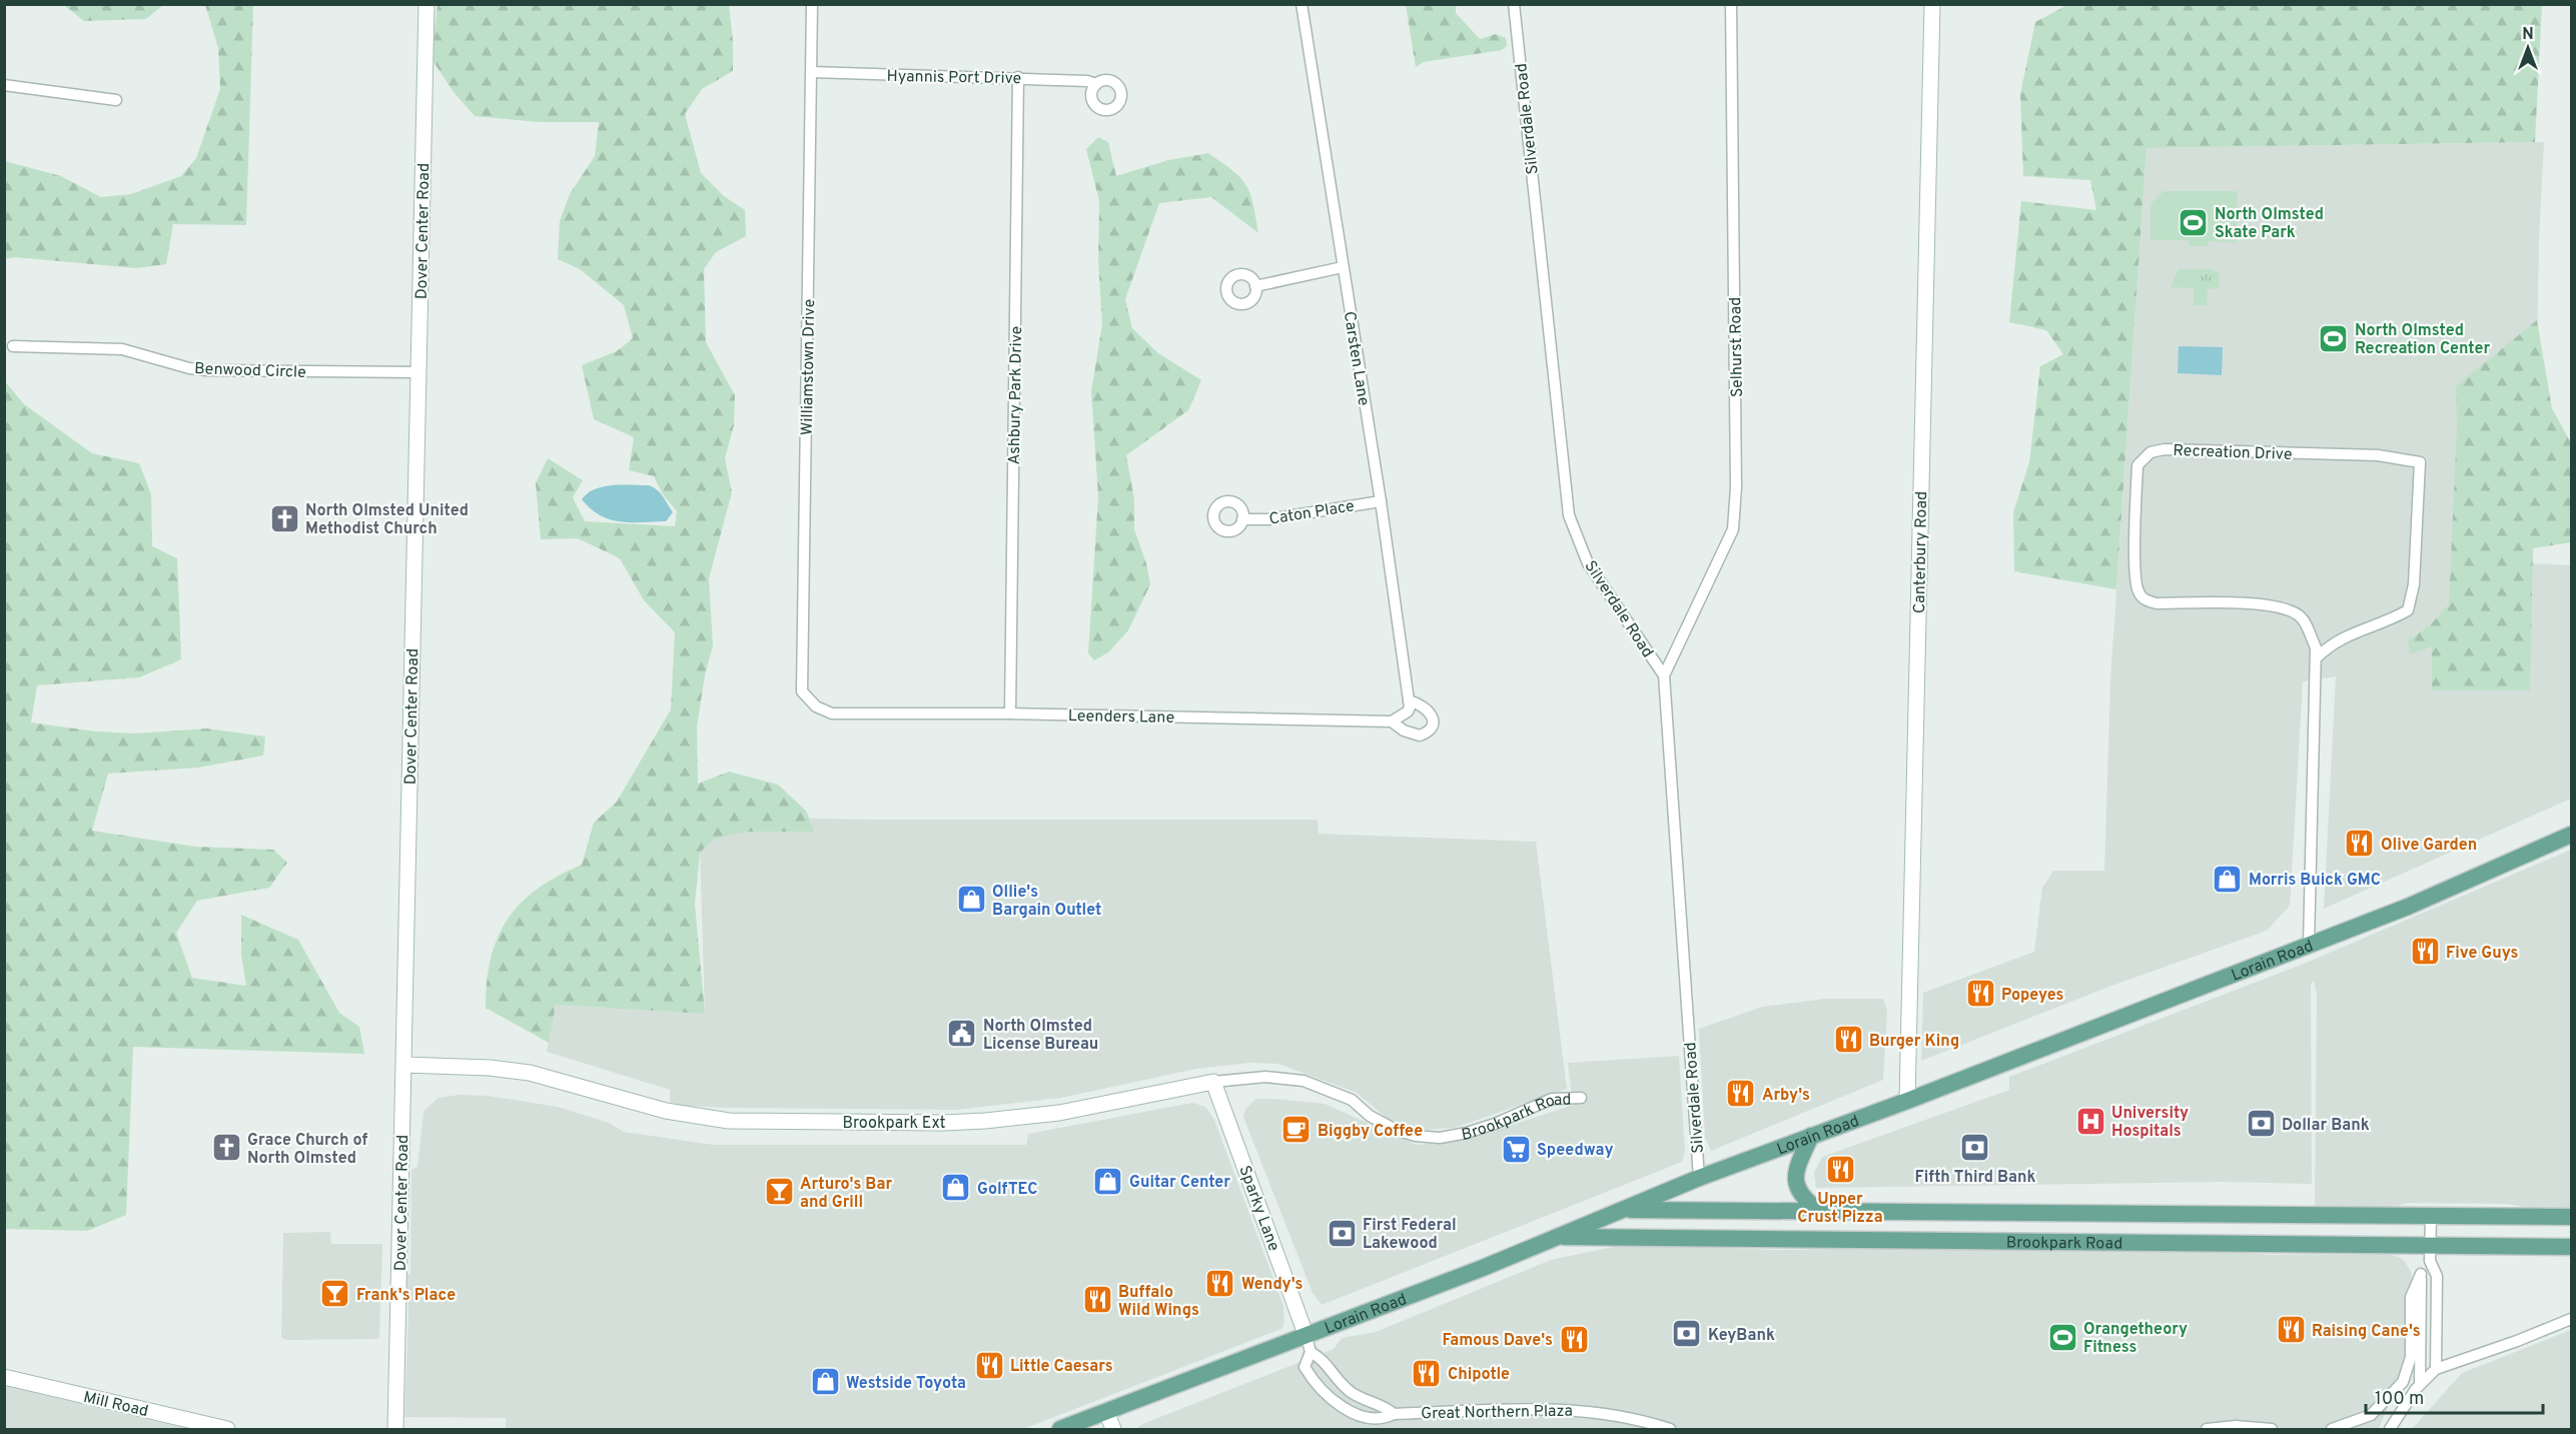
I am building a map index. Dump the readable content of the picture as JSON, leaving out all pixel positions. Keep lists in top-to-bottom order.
{
  "streets": {
    "main road": ["Lorain Road", "Brookpark Road"],
    "street": [
      "Hyannis Port Drive",
      "Silverdale Road",
      "Dover Center Road",
      "Selhurst Road",
      "Carsten Lane",
      "Williamstown Drive",
      "Benwood Circle",
      "Ashbury Park Drive",
      "Recreation Drive",
      "Caton Place",
      "Canterbury Road",
      "Leenders Lane",
      "Brookpark Ext",
      "Sparky Lane",
      "Mill Road",
      "Great Northern Plaza"
    ]
  },
  "crossings": [
    ["Hyannis Port Drive", "Williamstown Drive"],
    ["Hyannis Port Drive", "Ashbury Park Drive"],
    ["Silverdale Road", "Selhurst Road"],
    ["Silverdale Road", "Lorain Road"],
    ["Dover Center Road", "Benwood Circle"],
    ["Dover Center Road", "Brookpark Ext"],
    ["Carsten Lane", "Caton Place"],
    ["Carsten Lane", "Leenders Lane"],
    ["Williamstown Drive", "Leenders Lane"],
    ["Ashbury Park Drive", "Leenders Lane"],
    ["Recreation Drive", "Lorain Road"],
    ["Canterbury Road", "Lorain Road"],
    ["Lorain Road", "Brookpark Road"],
    ["Lorain Road", "Sparky Lane"],
    ["Lorain Road", "Great Northern Plaza"],
    ["Brookpark Road", "Brookpark Ext"],
    ["Brookpark Ext", "Sparky Lane"],
    ["Sparky Lane", "Great Northern Plaza"]
  ],
  "places": {
    "sports": ["North Olmsted Skate Park", "North Olmsted Recreation Center", "Orangetheory Fitness"],
    "church": ["North Olmsted United Methodist Church", "Grace Church of North Olmsted"],
    "restaurant": [
      "Olive Garden",
      "Five Guys",
      "Popeyes",
      "Burger King",
      "Arby's",
      "Upper Crust Pizza",
      "Wendy's",
      "Buffalo Wild Wings",
      "Raising Cane's",
      "Famous Dave's",
      "Little Caesars",
      "Chipotle"
    ],
    "shop": [
      "Morris Buick GMC",
      "Ollie's Bargain Outlet",
      "Guitar Center",
      "GolfTEC",
      "Westside Toyota"
    ],
    "public building": ["North Olmsted License Bureau"],
    "hospital": ["University Hospitals"],
    "bank": [
      "Dollar Bank",
      "Fifth Third Bank",
      "First Federal Lakewood",
      "KeyBank"
    ],
    "cafe": ["Biggby Coffee"],
    "supermarket": ["Speedway"],
    "bar": ["Arturo's Bar and Grill", "Frank's Place"]
  },
  "scale_bar": "100 m",
  "north": "top"
}
